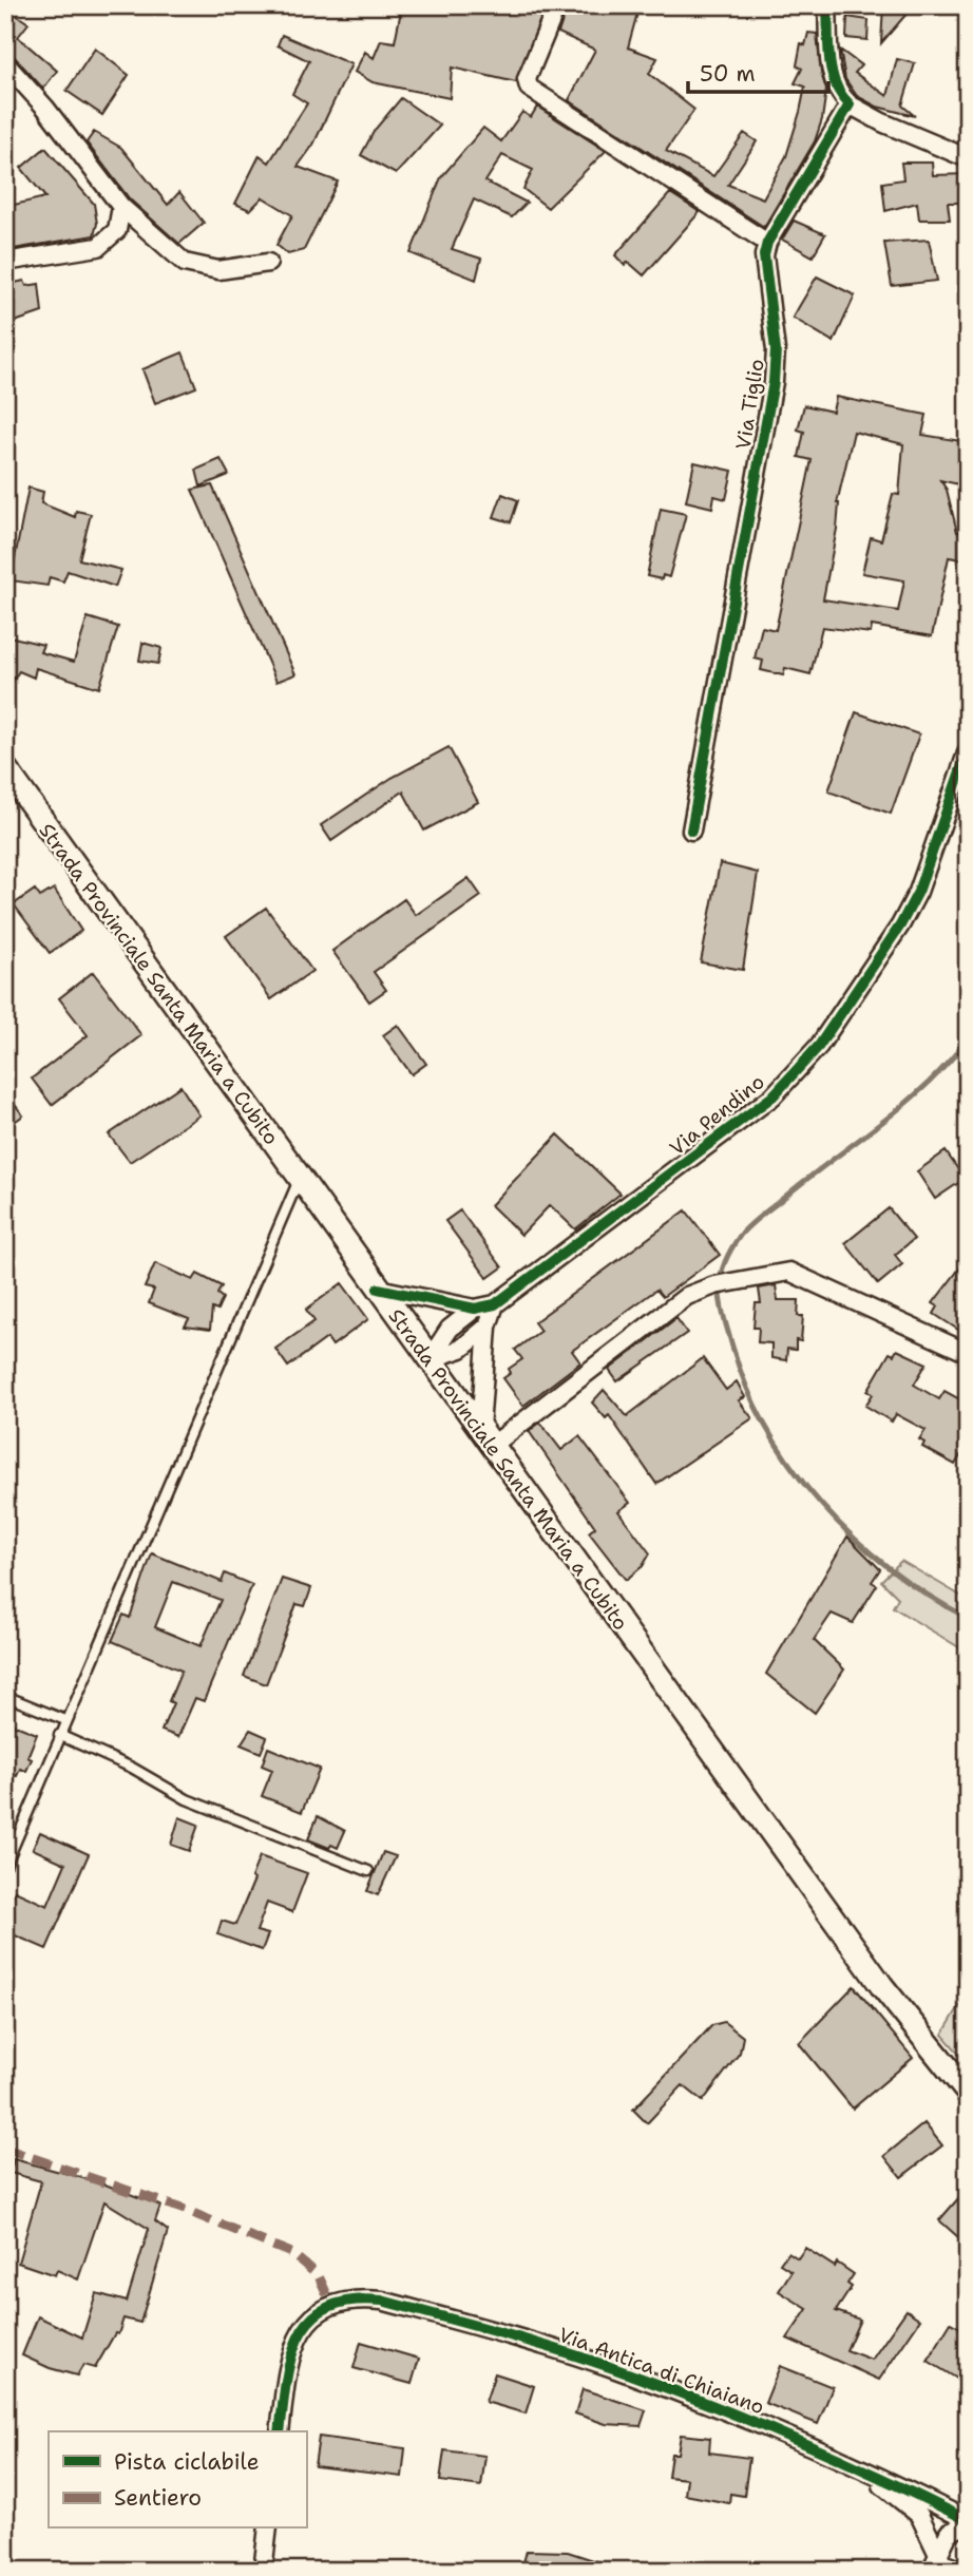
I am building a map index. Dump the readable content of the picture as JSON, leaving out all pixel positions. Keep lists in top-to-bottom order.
{
  "streets": {
    "main road": ["Strada Provinciale Santa Maria a Cubito"],
    "street": ["Via Tiglio", "Via Pendino", "Via Antica di Chiaiano"]
  },
  "crossings": [
    ["Strada Provinciale Santa Maria a Cubito", "Via Pendino"]
  ],
  "legend": ["Pista ciclabile", "Sentiero"],
  "scale_bar": "50 m"
}
